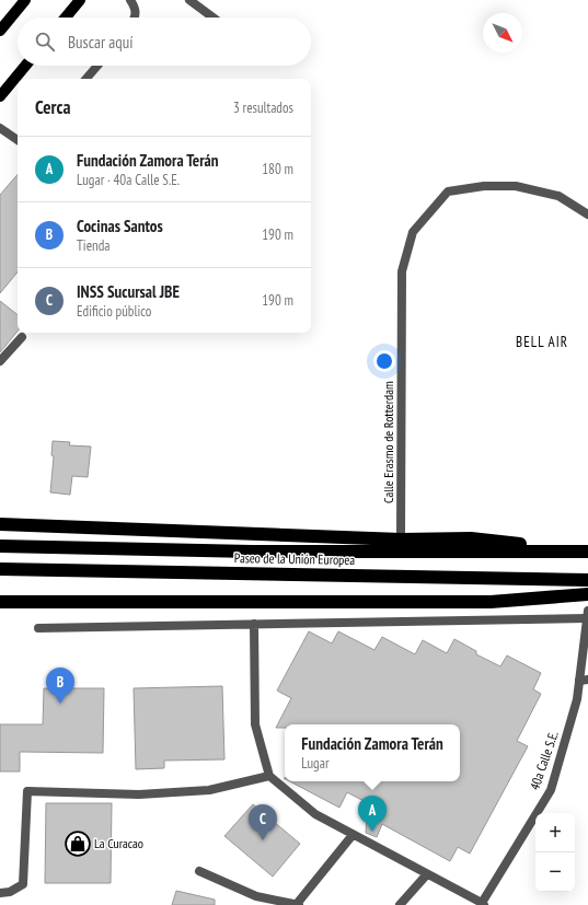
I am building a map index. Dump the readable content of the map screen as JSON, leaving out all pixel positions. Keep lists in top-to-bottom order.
{
  "streets": {
    "highway": ["Paseo de la Unión Europea"],
    "street": ["Calle Erasmo de Rotterdam", "40a Calle S.E."]
  },
  "crossings": [
    ["Calle Erasmo de Rotterdam", "Paseo de la Unión Europea"]
  ],
  "districts": ["BELL AIR"],
  "places": {
    "shop": ["La Curacao"]
  },
  "north": "bottom right",
  "page": {
    "search": "Buscar aquí",
    "heading": ["Cerca", "3 resultados"],
    "list": [
      {
        "mark": "A",
        "name": "Fundación Zamora Terán",
        "note": "Lugar · 40a Calle S.E.",
        "value": "180 m"
      },
      {
        "mark": "B",
        "name": "Cocinas Santos",
        "note": "Tienda",
        "value": "190 m"
      },
      {
        "mark": "C",
        "name": "INSS Sucursal JBE",
        "note": "Edificio público",
        "value": "190 m"
      }
    ],
    "pins": ["B", "A", "C"],
    "popup": ["Fundación Zamora Terán", "Lugar"],
    "map_buttons": ["+", "−"]
  }
}
